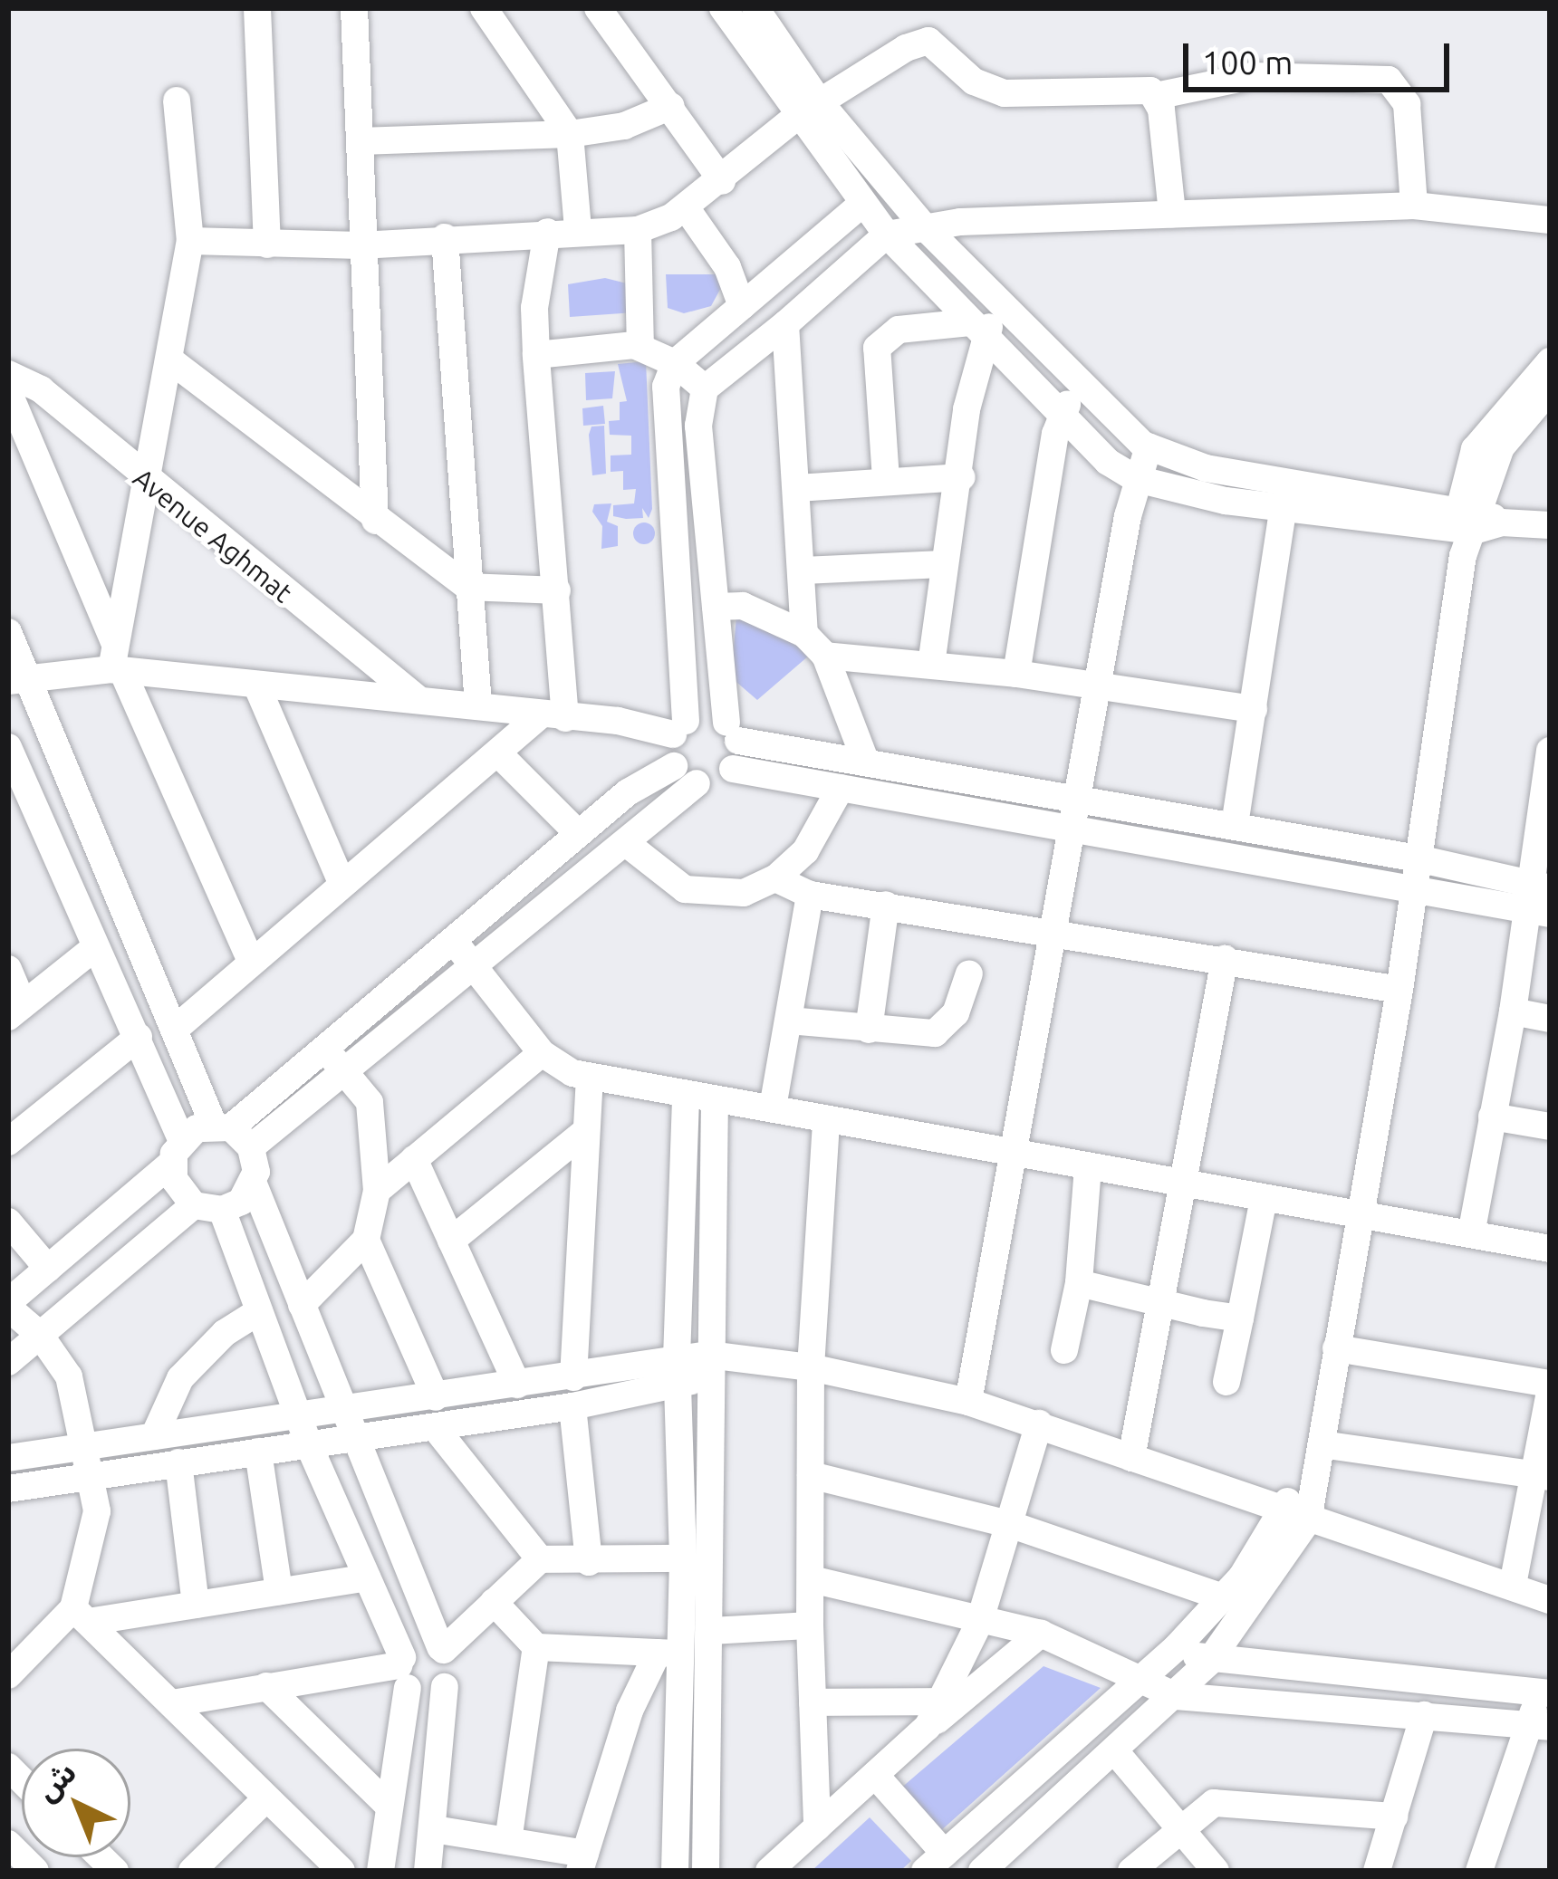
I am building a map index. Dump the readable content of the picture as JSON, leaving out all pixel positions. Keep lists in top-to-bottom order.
{
  "streets": {
    "street": ["Avenue Aghmat"]
  },
  "scale_bar": "100 m",
  "north": "top left"
}
